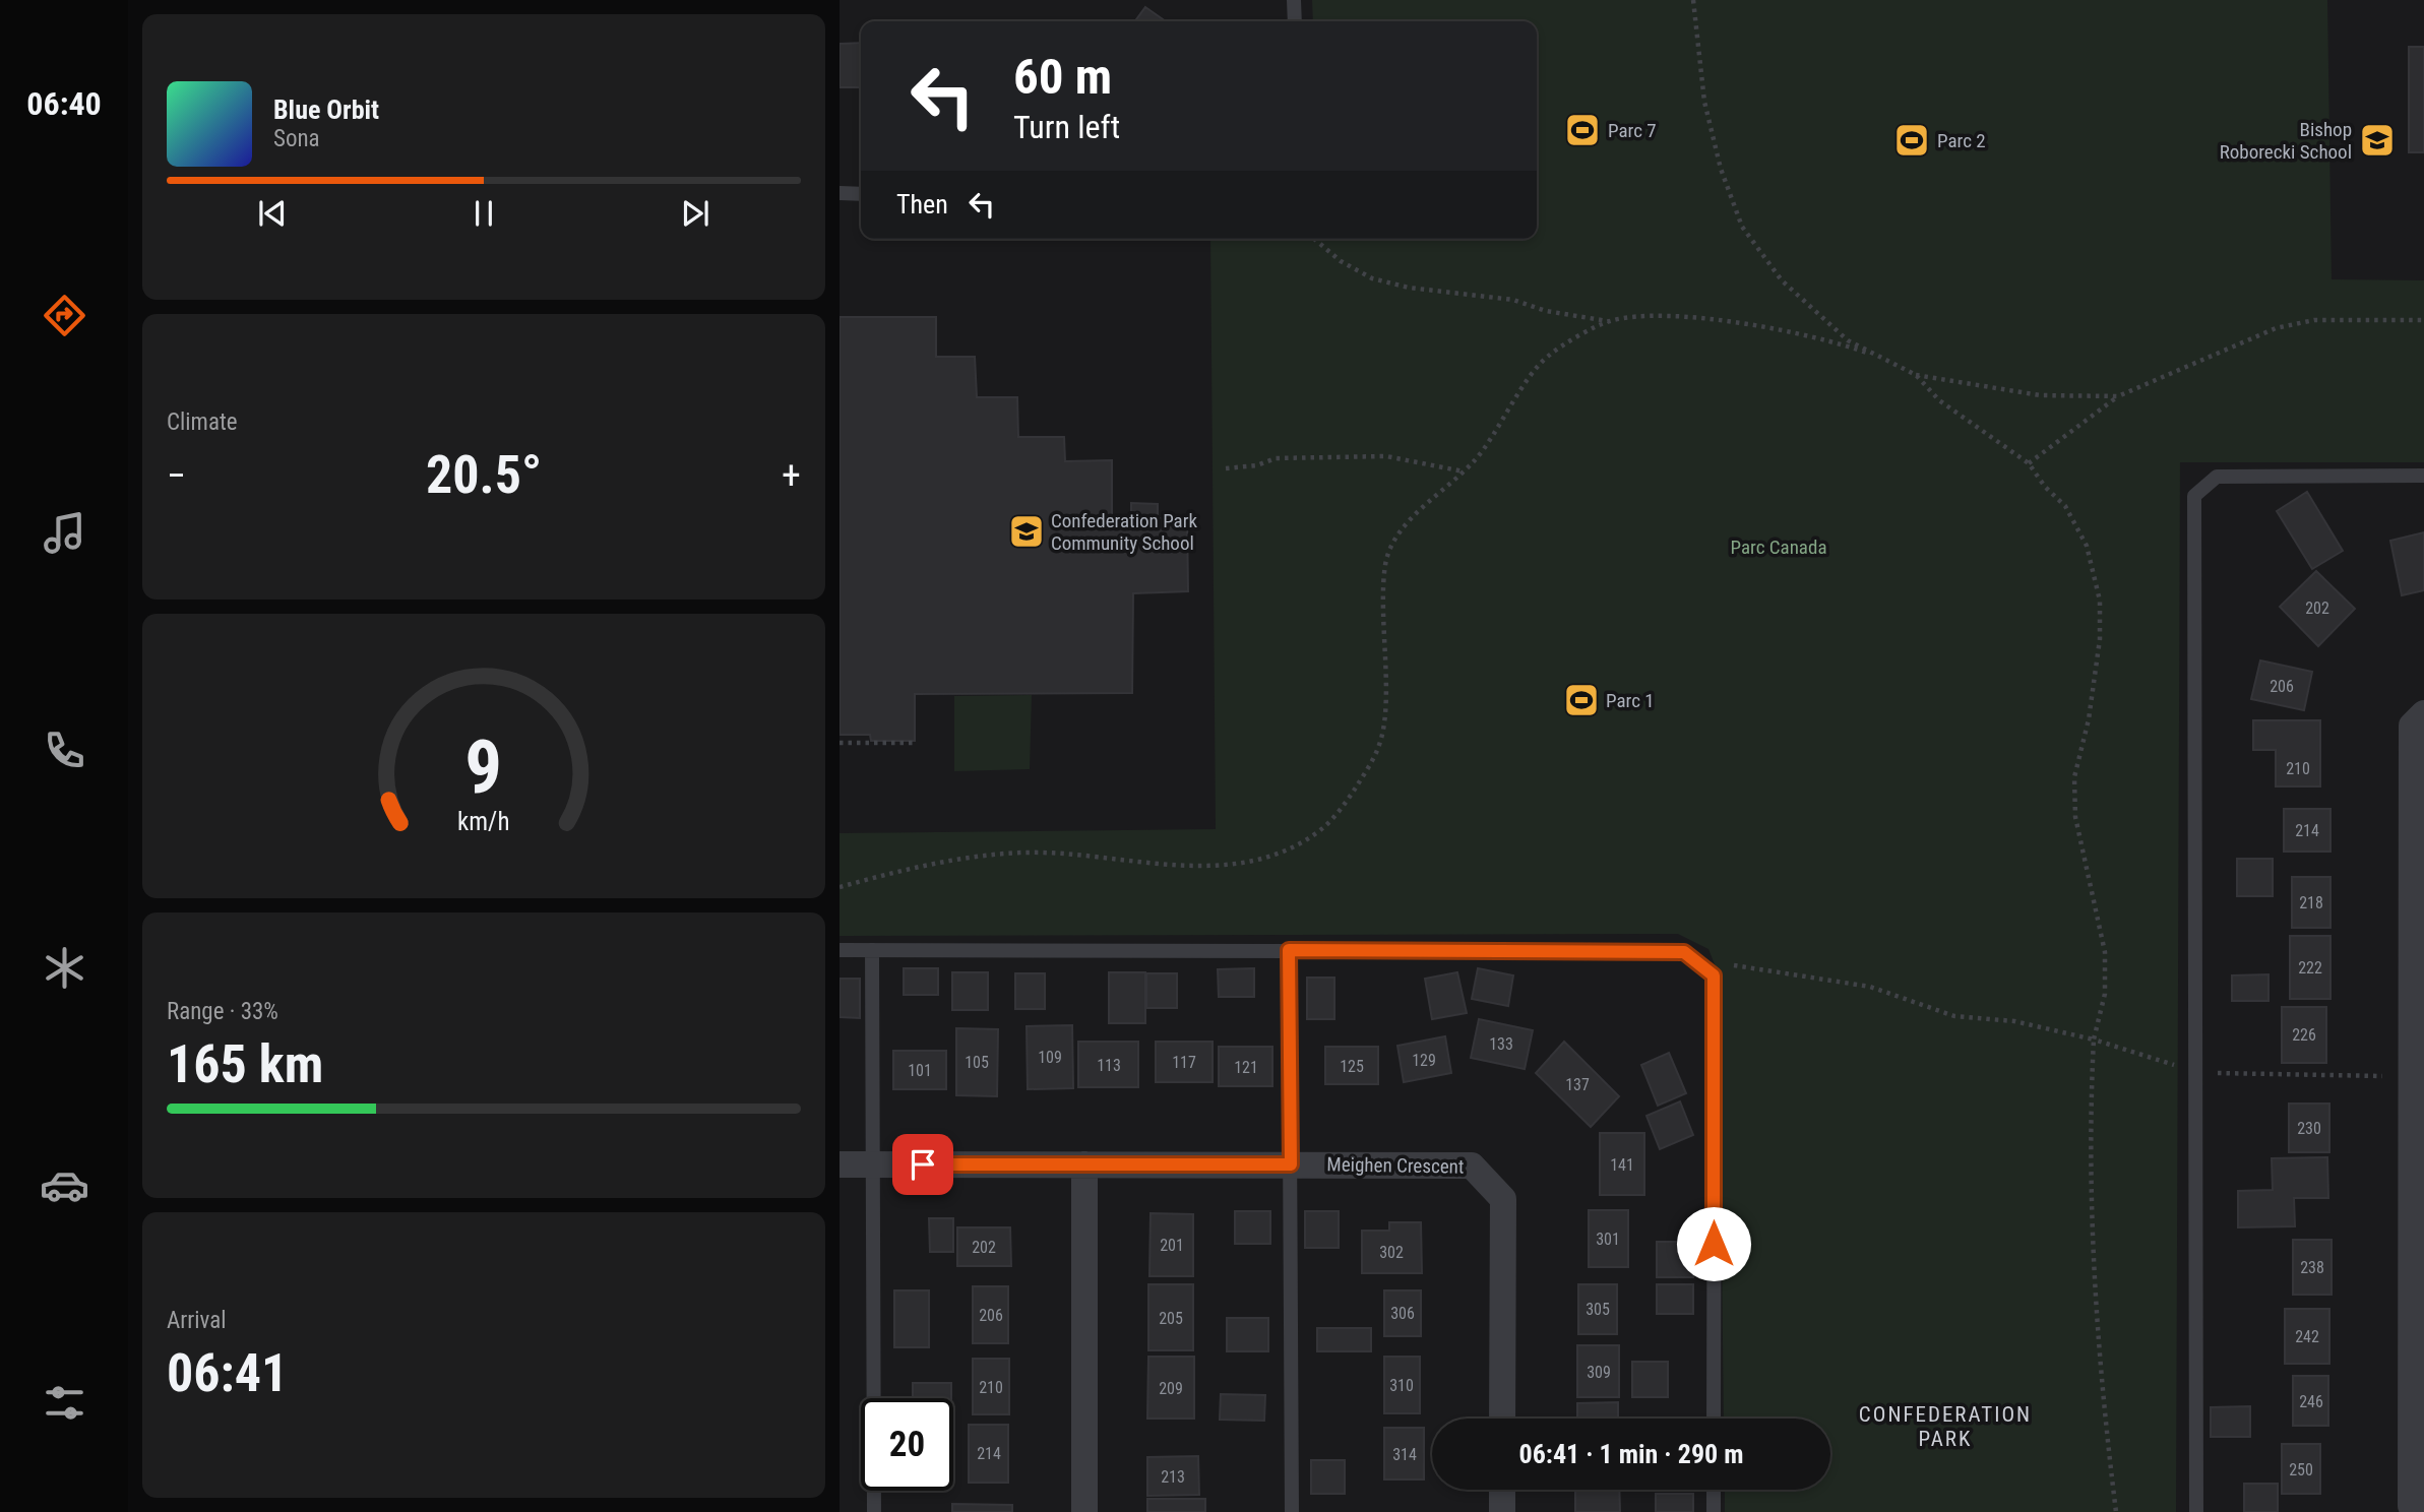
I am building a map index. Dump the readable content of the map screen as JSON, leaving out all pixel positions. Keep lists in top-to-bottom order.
{
  "streets": {
    "street": ["Meighen Crescent"]
  },
  "districts": ["CONFEDERATION PARK"],
  "parks": ["Parc Canada"],
  "places": {
    "sports": ["Parc 7", "Parc 2", "Parc 1"],
    "school or university": ["Bishop Roborecki School", "Confederation Park Community School"]
  },
  "house_numbers": [
    "202",
    "206",
    "210",
    "214",
    "218",
    "222",
    "226",
    "133",
    "109",
    "129",
    "105",
    "117",
    "113",
    "125",
    "121",
    "101",
    "137",
    "230",
    "141",
    "301",
    "201",
    "202",
    "302",
    "238",
    "305",
    "306",
    "206",
    "205",
    "242",
    "309",
    "310",
    "210",
    "209",
    "246",
    "214",
    "314",
    "250",
    "213"
  ],
  "page": {
    "tabs": "06:40",
    "turn": ["60 m", "Turn left"],
    "song": ["Blue Orbit", "Sona"],
    "then": "Then",
    "tile": [
      "Climate",
      ["Range · 33%", "165 km"],
      ["Arrival", "06:41"]
    ],
    "heat": ["−", "20.5°", "+"],
    "limit": "20",
    "trip": "06:41 · 1 min · 290 m",
    "gauge": ["9", "km/h"]
  }
}
